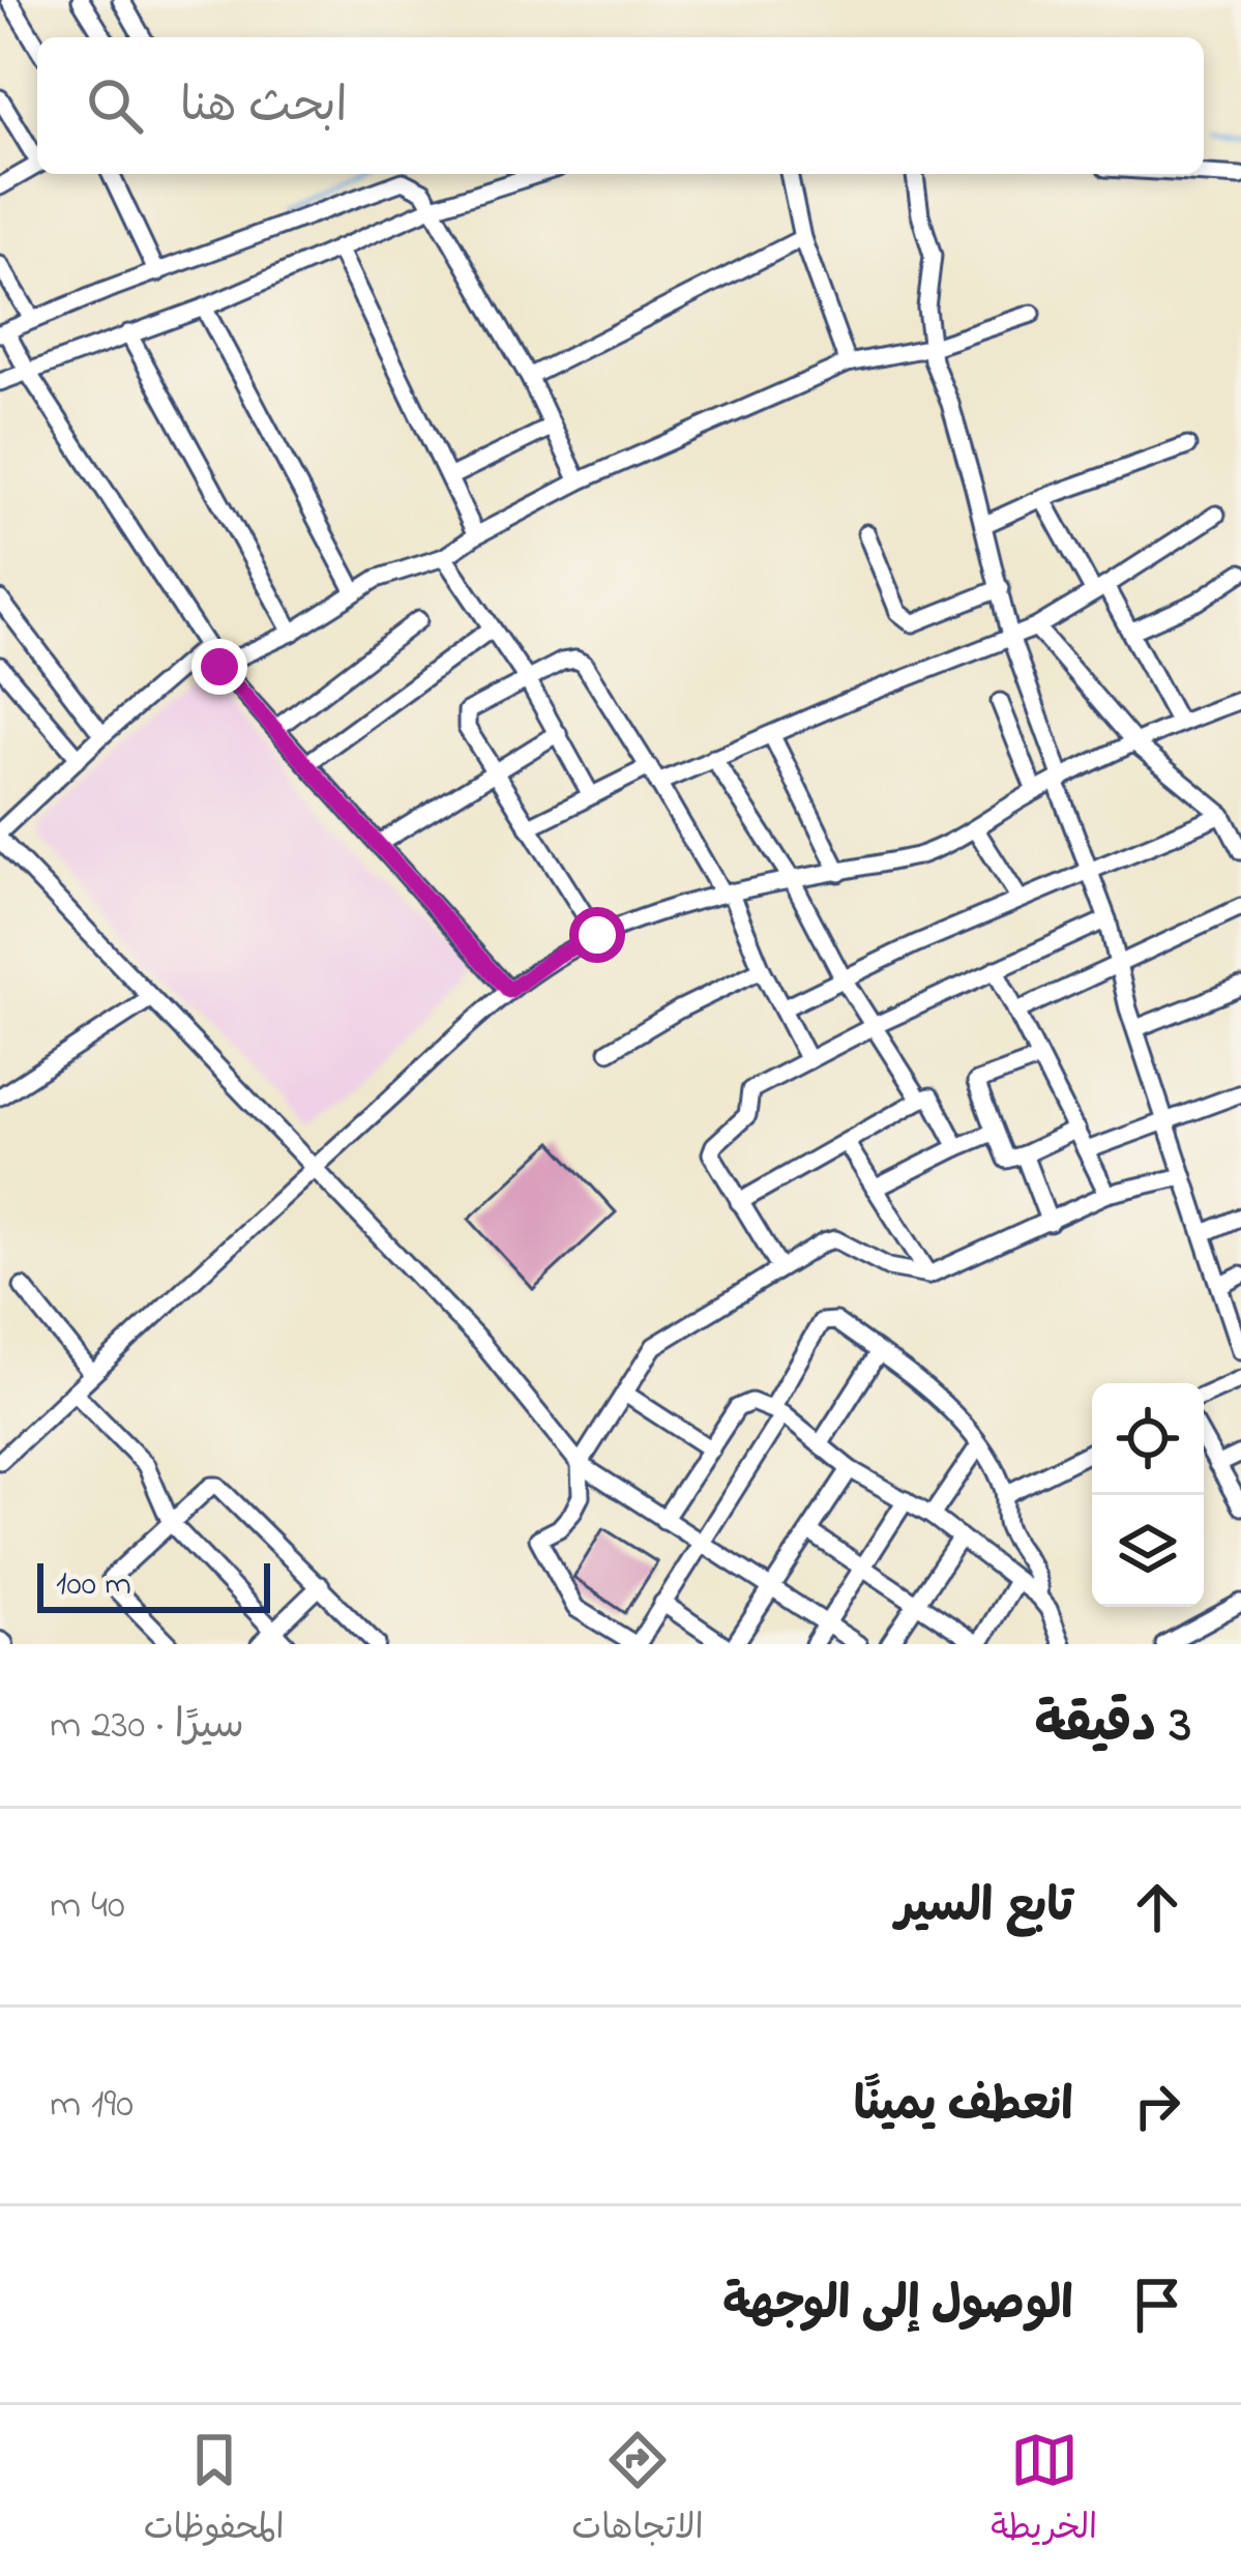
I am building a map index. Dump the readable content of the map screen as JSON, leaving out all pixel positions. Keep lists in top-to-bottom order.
{
  "scale_bar": "100 m",
  "page": {
    "search": "ابحث هنا",
    "scale": "100 m",
    "heading": ["3 دقيقة", "سيرًا · 230 m"],
    "list": [
      ["تابع السير", "40 m"],
      ["انعطف يمينًا", "190 m"],
      "الوصول إلى الوجهة"
    ],
    "nav": ["الخريطة", "الاتجاهات", "المحفوظات"]
  }
}
